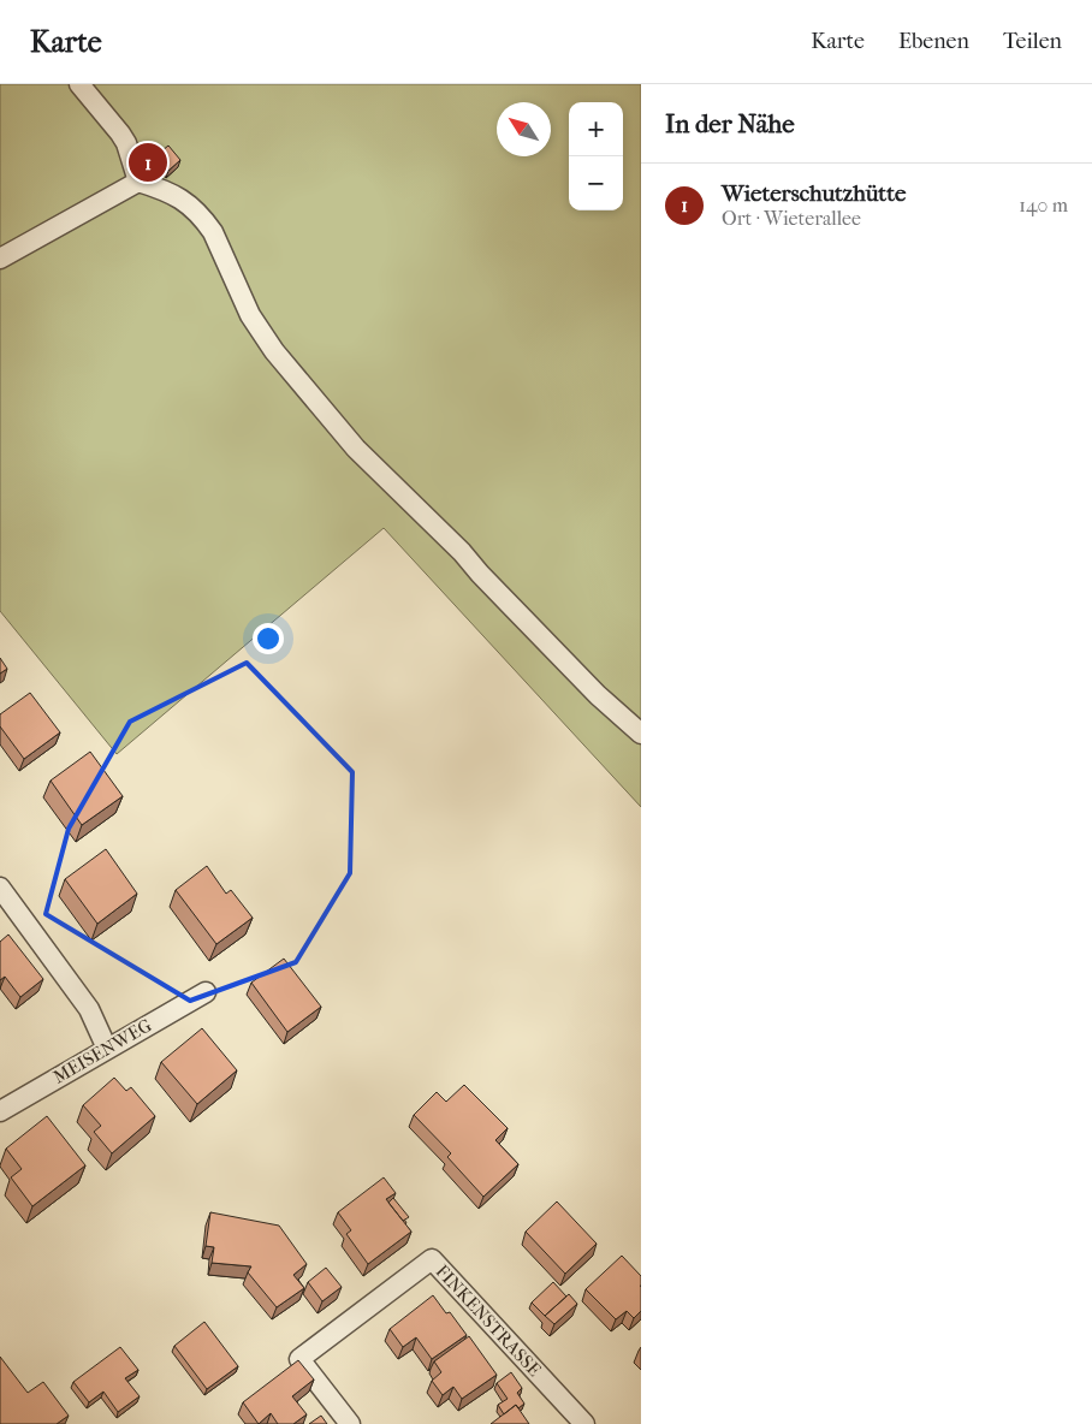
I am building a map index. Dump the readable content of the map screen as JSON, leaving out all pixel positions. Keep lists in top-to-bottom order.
{
  "streets": {
    "street": ["MEISENWEG", "FINKENSTRASSE"]
  },
  "north": "top left",
  "page": {
    "header": "Karte",
    "nav": ["Karte", "Ebenen", "Teilen"],
    "heading": "In der Nähe",
    "map_buttons": ["+", "−"],
    "pins": "1",
    "list": [
      {
        "mark": "1",
        "name": "Wieterschutzhütte",
        "note": "Ort · Wieterallee",
        "value": "140 m"
      }
    ]
  }
}
